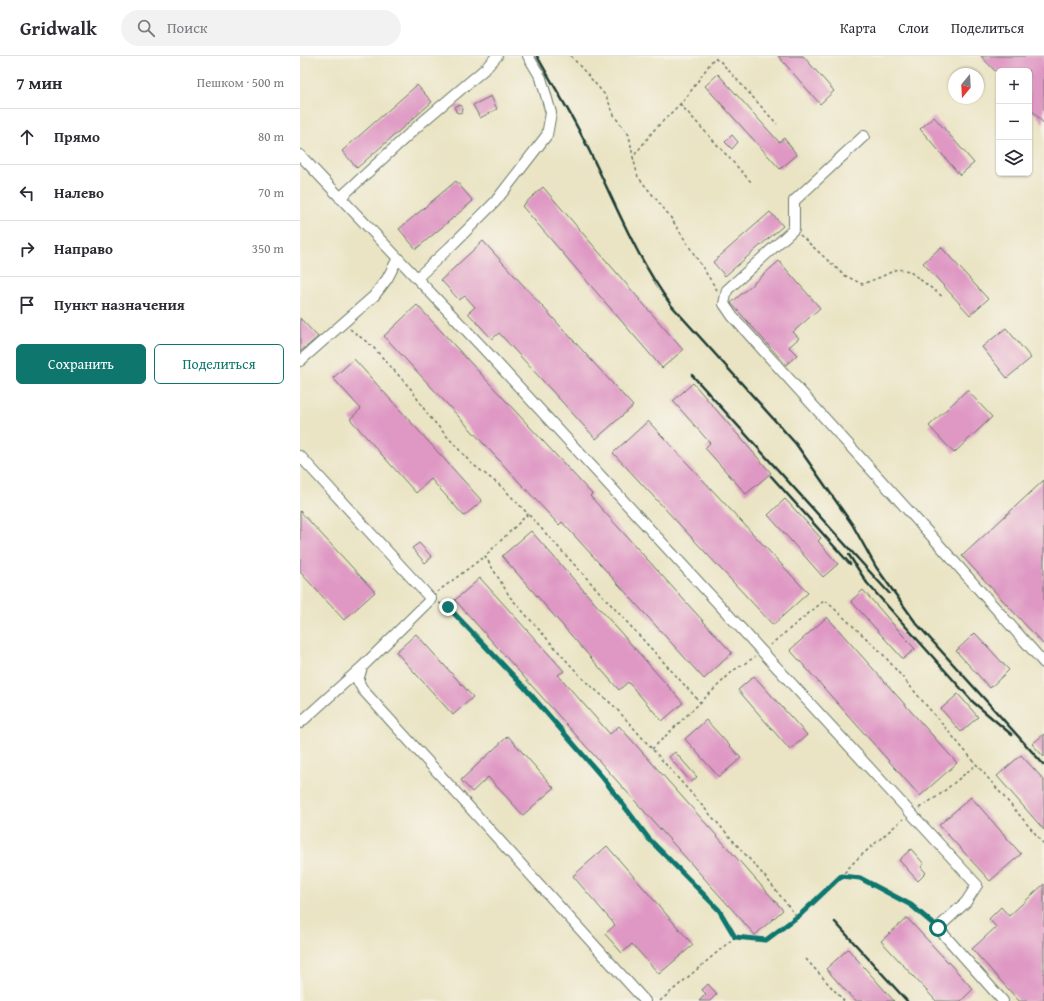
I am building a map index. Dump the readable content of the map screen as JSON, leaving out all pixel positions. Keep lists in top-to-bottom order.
{
  "north": "bottom",
  "page": {
    "header": "Gridwalk",
    "search": "Поиск",
    "nav": ["Карта", "Слои", "Поделиться"],
    "heading": ["7 мин", "Пешком · 500 m"],
    "map_buttons": ["+", "−"],
    "list": [
      ["Прямо", "80 m"],
      ["Налево", "70 m"],
      ["Направо", "350 m"],
      "Пункт назначения"
    ],
    "buttons": ["Сохранить", "Поделиться"]
  }
}
